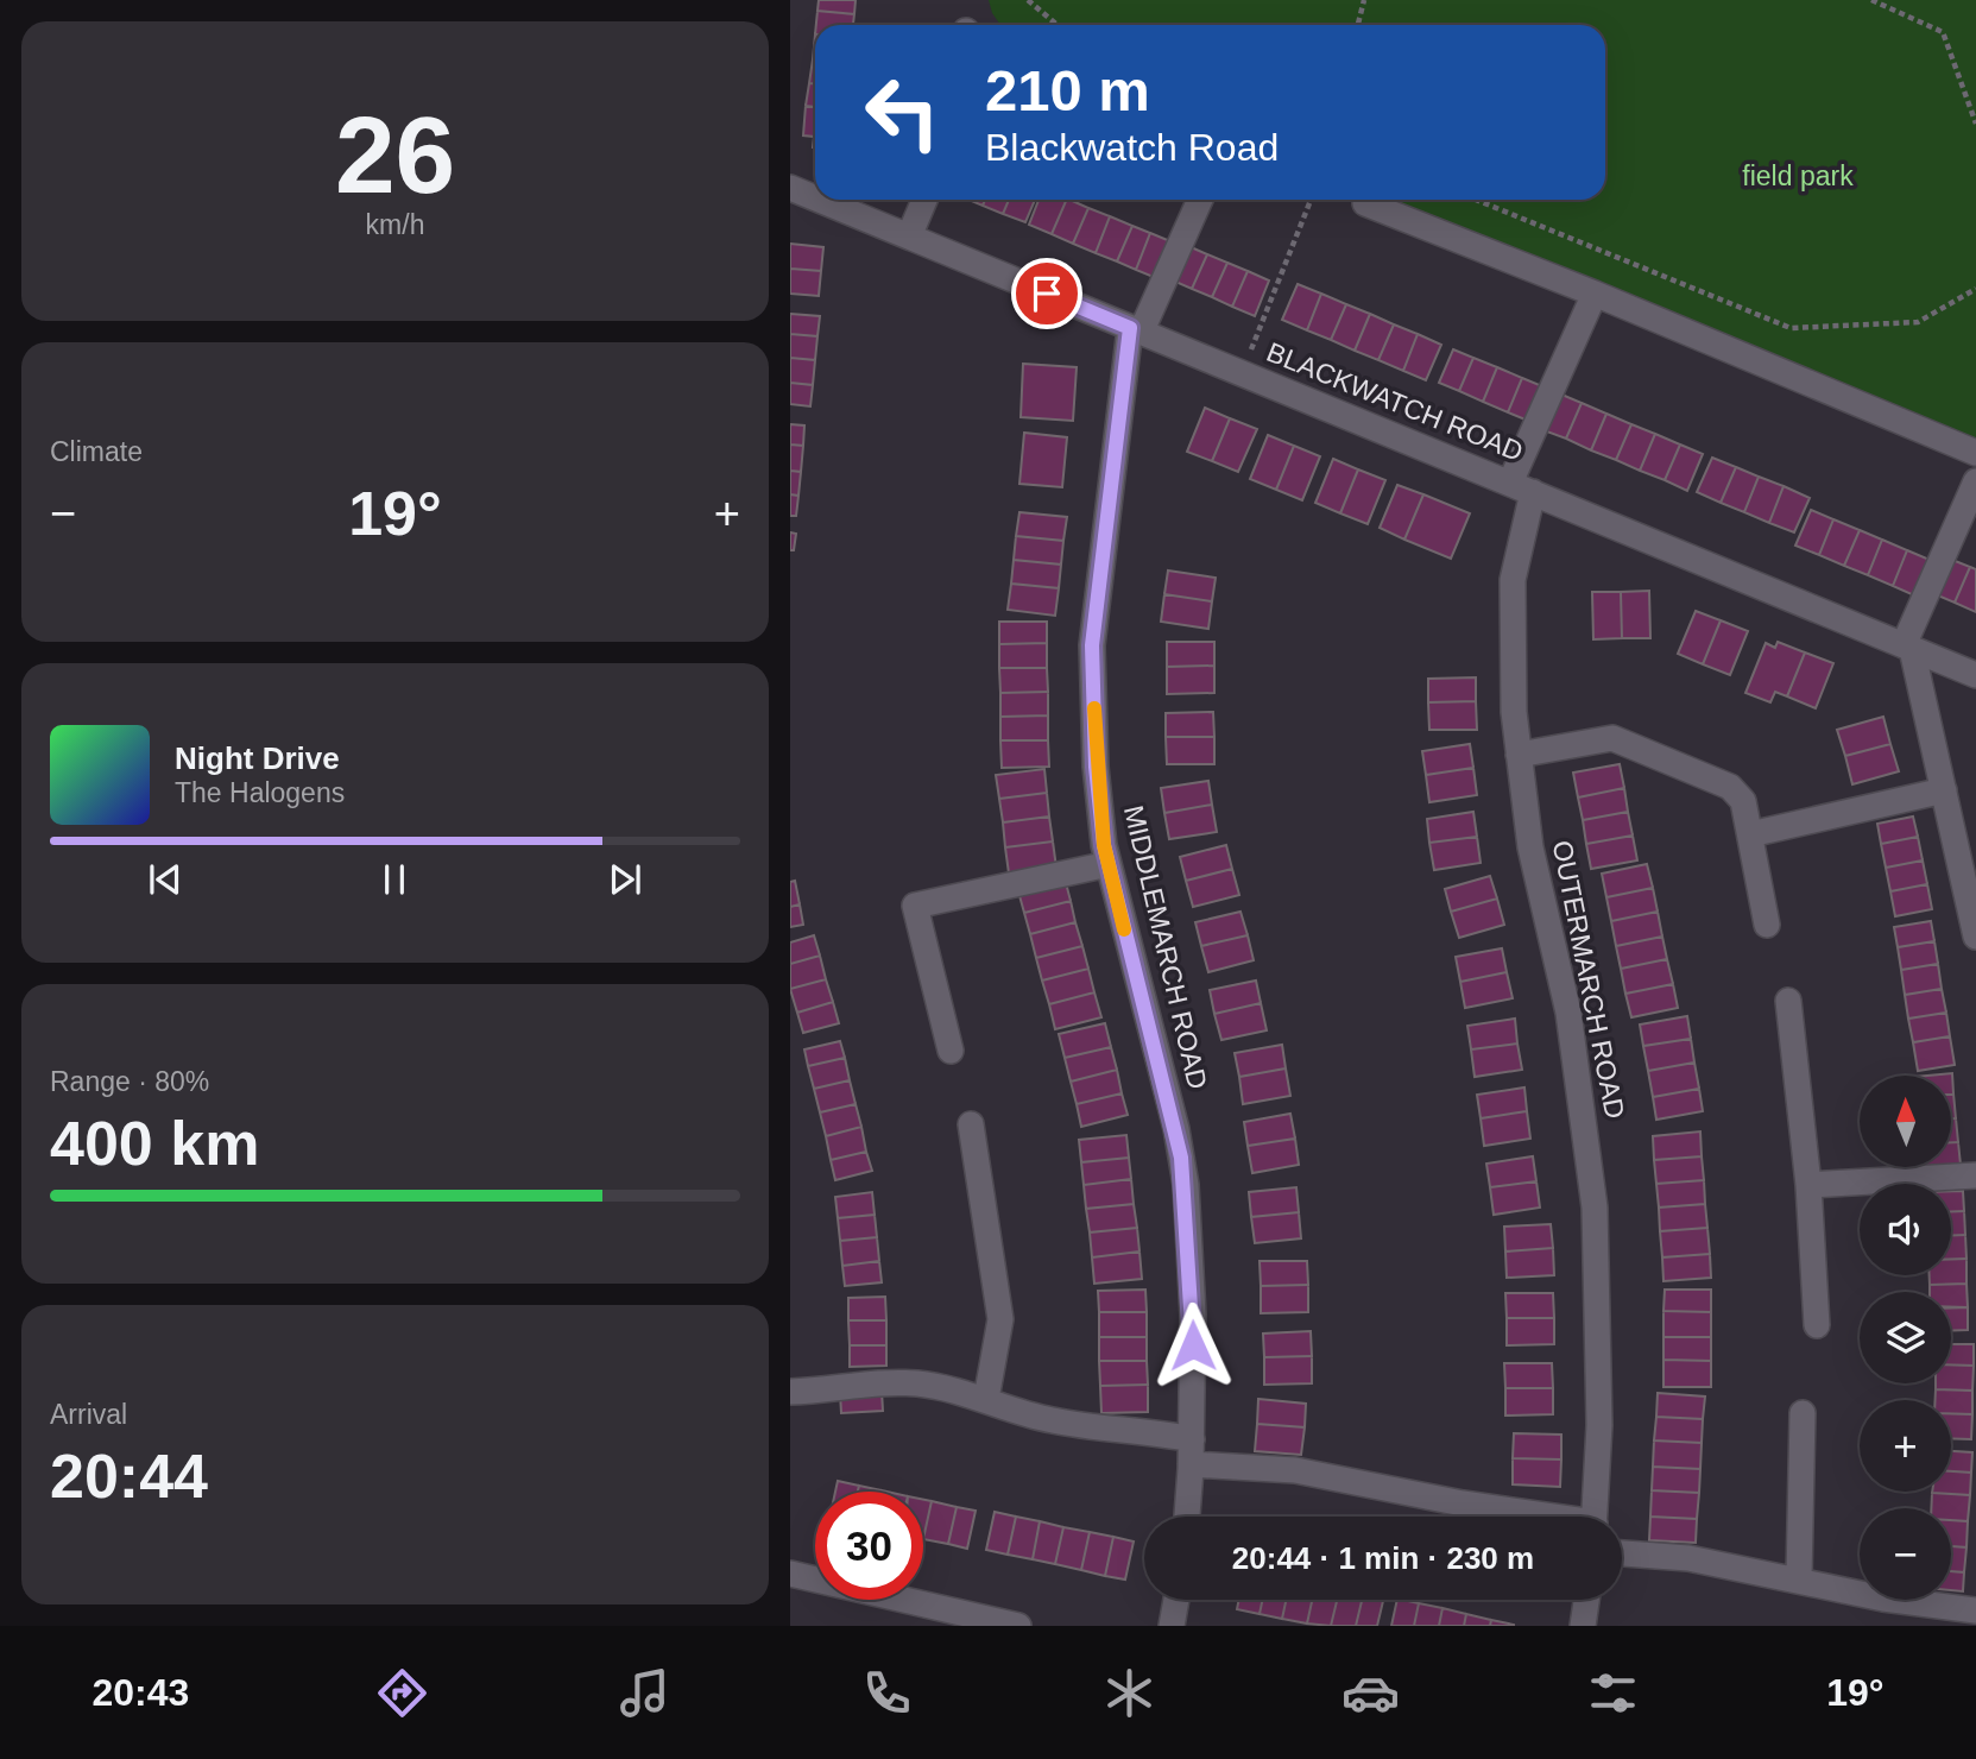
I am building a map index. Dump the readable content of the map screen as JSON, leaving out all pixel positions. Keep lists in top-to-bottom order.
{
  "streets": {
    "street": ["BLACKWATCH ROAD", "MIDDLEMARCH ROAD", "OUTERMARCH ROAD"]
  },
  "crossings": [
    ["BLACKWATCH ROAD", "MIDDLEMARCH ROAD"],
    ["BLACKWATCH ROAD", "OUTERMARCH ROAD"]
  ],
  "parks": ["field park"],
  "north": "top",
  "page": {
    "tile": [
      ["26", "km/h"],
      "Climate",
      ["Range · 80%", "400 km"],
      ["Arrival", "20:44"]
    ],
    "turn": ["210 m", "Blackwatch Road"],
    "heat": ["−", "19°", "+"],
    "song": ["Night Drive", "The Halogens"],
    "map_buttons": ["+", "−"],
    "limit": "30",
    "trip": "20:44 · 1 min · 230 m",
    "tabs": ["20:43", "19°"]
  }
}
